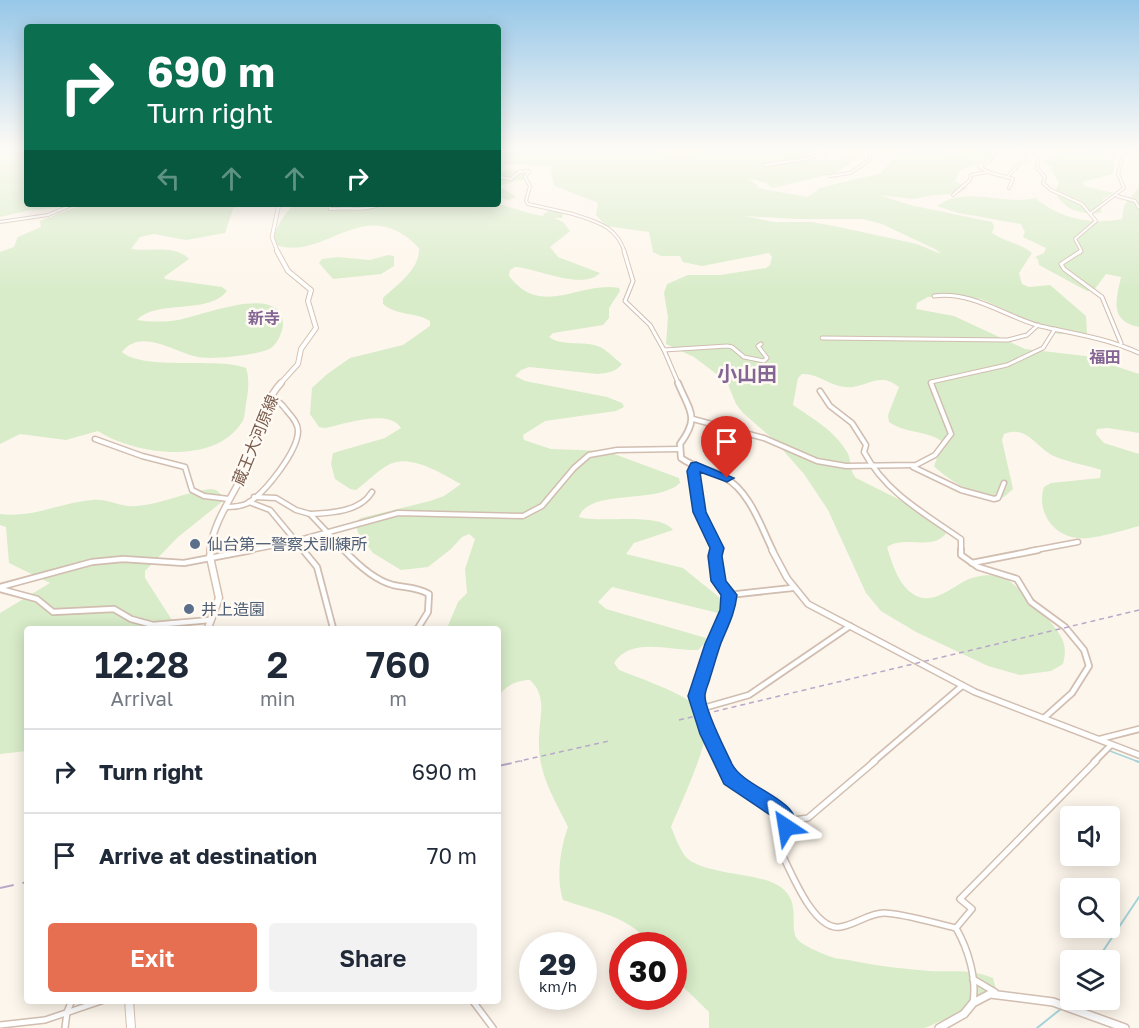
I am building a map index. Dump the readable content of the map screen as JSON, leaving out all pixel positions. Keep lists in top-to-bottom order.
{
  "streets": {
    "main road": ["蔵王大河原線"]
  },
  "districts": ["新寺", "福田", "小山田"],
  "places": ["仙台第一警察犬訓練所", "井上造園"],
  "page": {
    "turn": ["690 m", "Turn right"],
    "eta": [
      "12:28",
      "Arrival",
      "2",
      "min",
      "760",
      "m"
    ],
    "list": [
      {
        "name": "Turn right",
        "value": "690 m"
      },
      {
        "name": "Arrive at destination",
        "value": "70 m"
      }
    ],
    "buttons": ["Exit", "Share"],
    "speed": "29 km/h",
    "limit": "30"
  }
}
